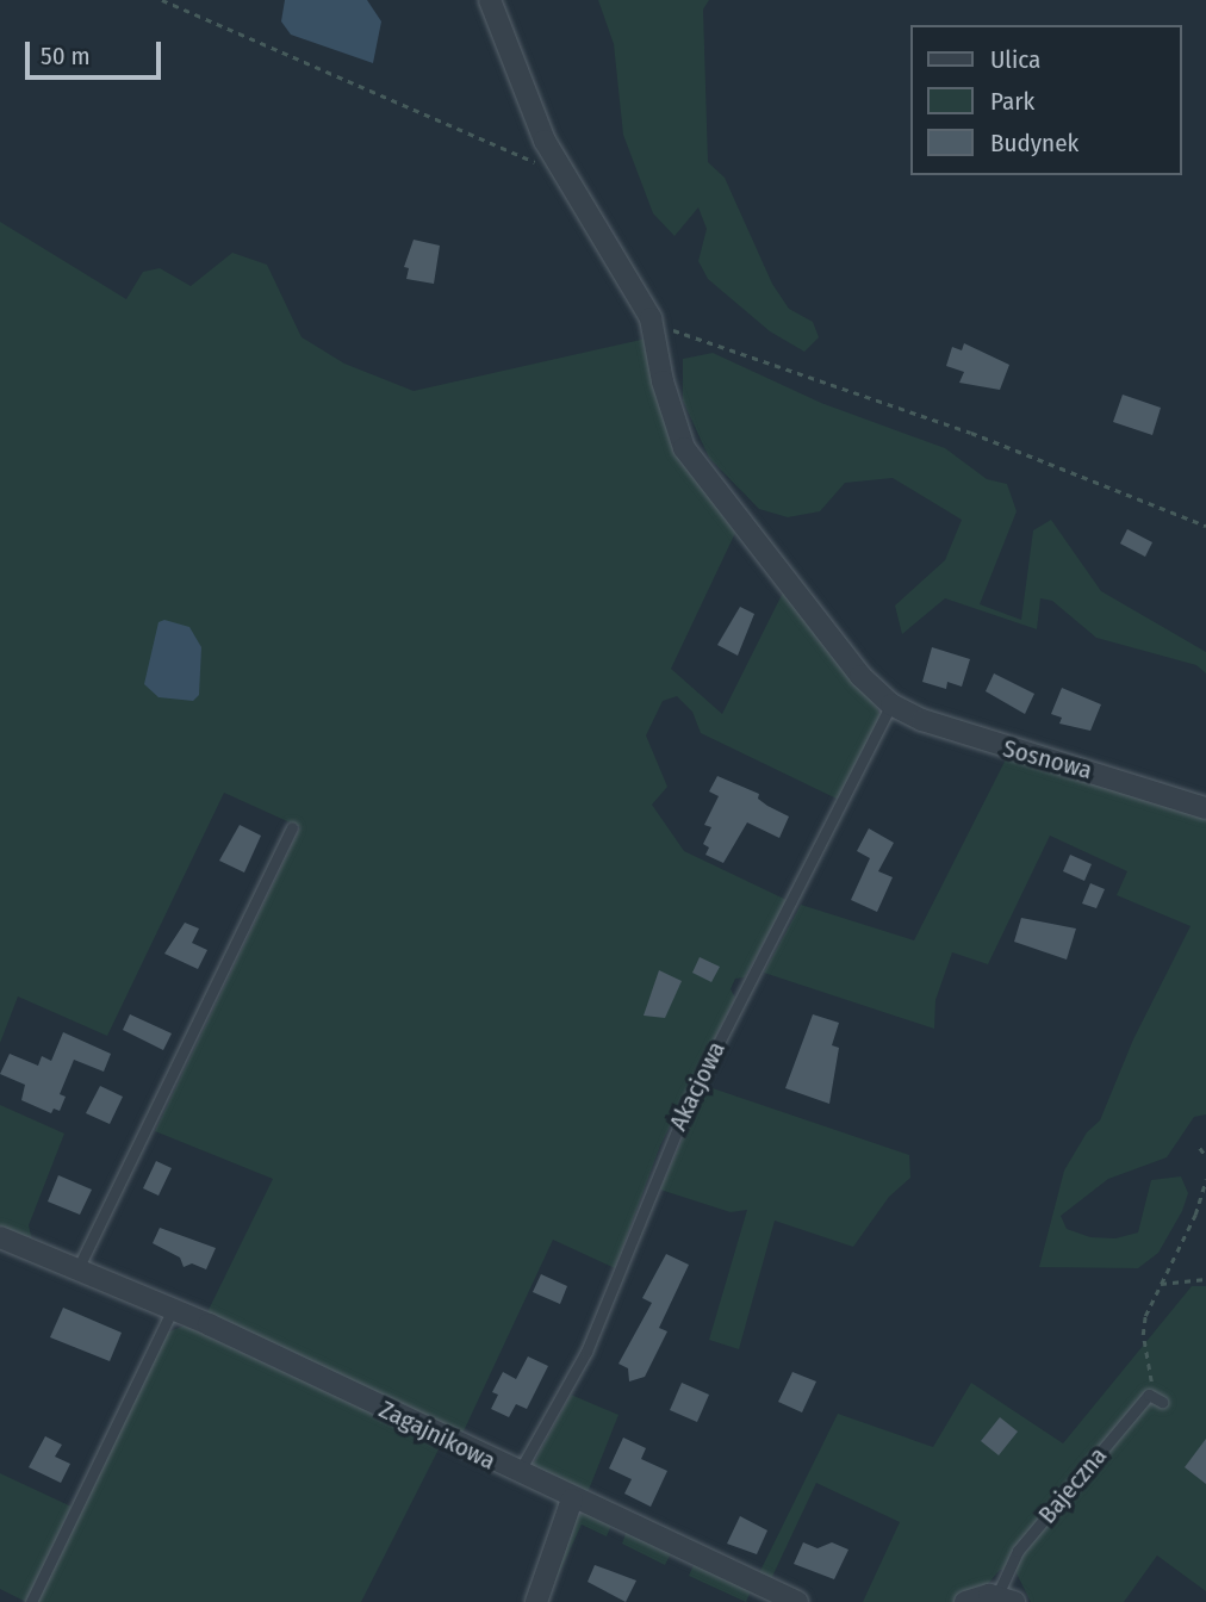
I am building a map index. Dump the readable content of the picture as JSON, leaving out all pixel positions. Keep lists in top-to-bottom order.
{
  "streets": {
    "street": ["Sosnowa", "Zagajnikowa"],
    "lane": ["Akacjowa", "Bajeczna"]
  },
  "crossings": [
    ["Sosnowa", "Akacjowa"],
    ["Akacjowa", "Zagajnikowa"]
  ],
  "legend": ["Ulica", "Park", "Budynek"],
  "scale_bar": "50 m"
}
